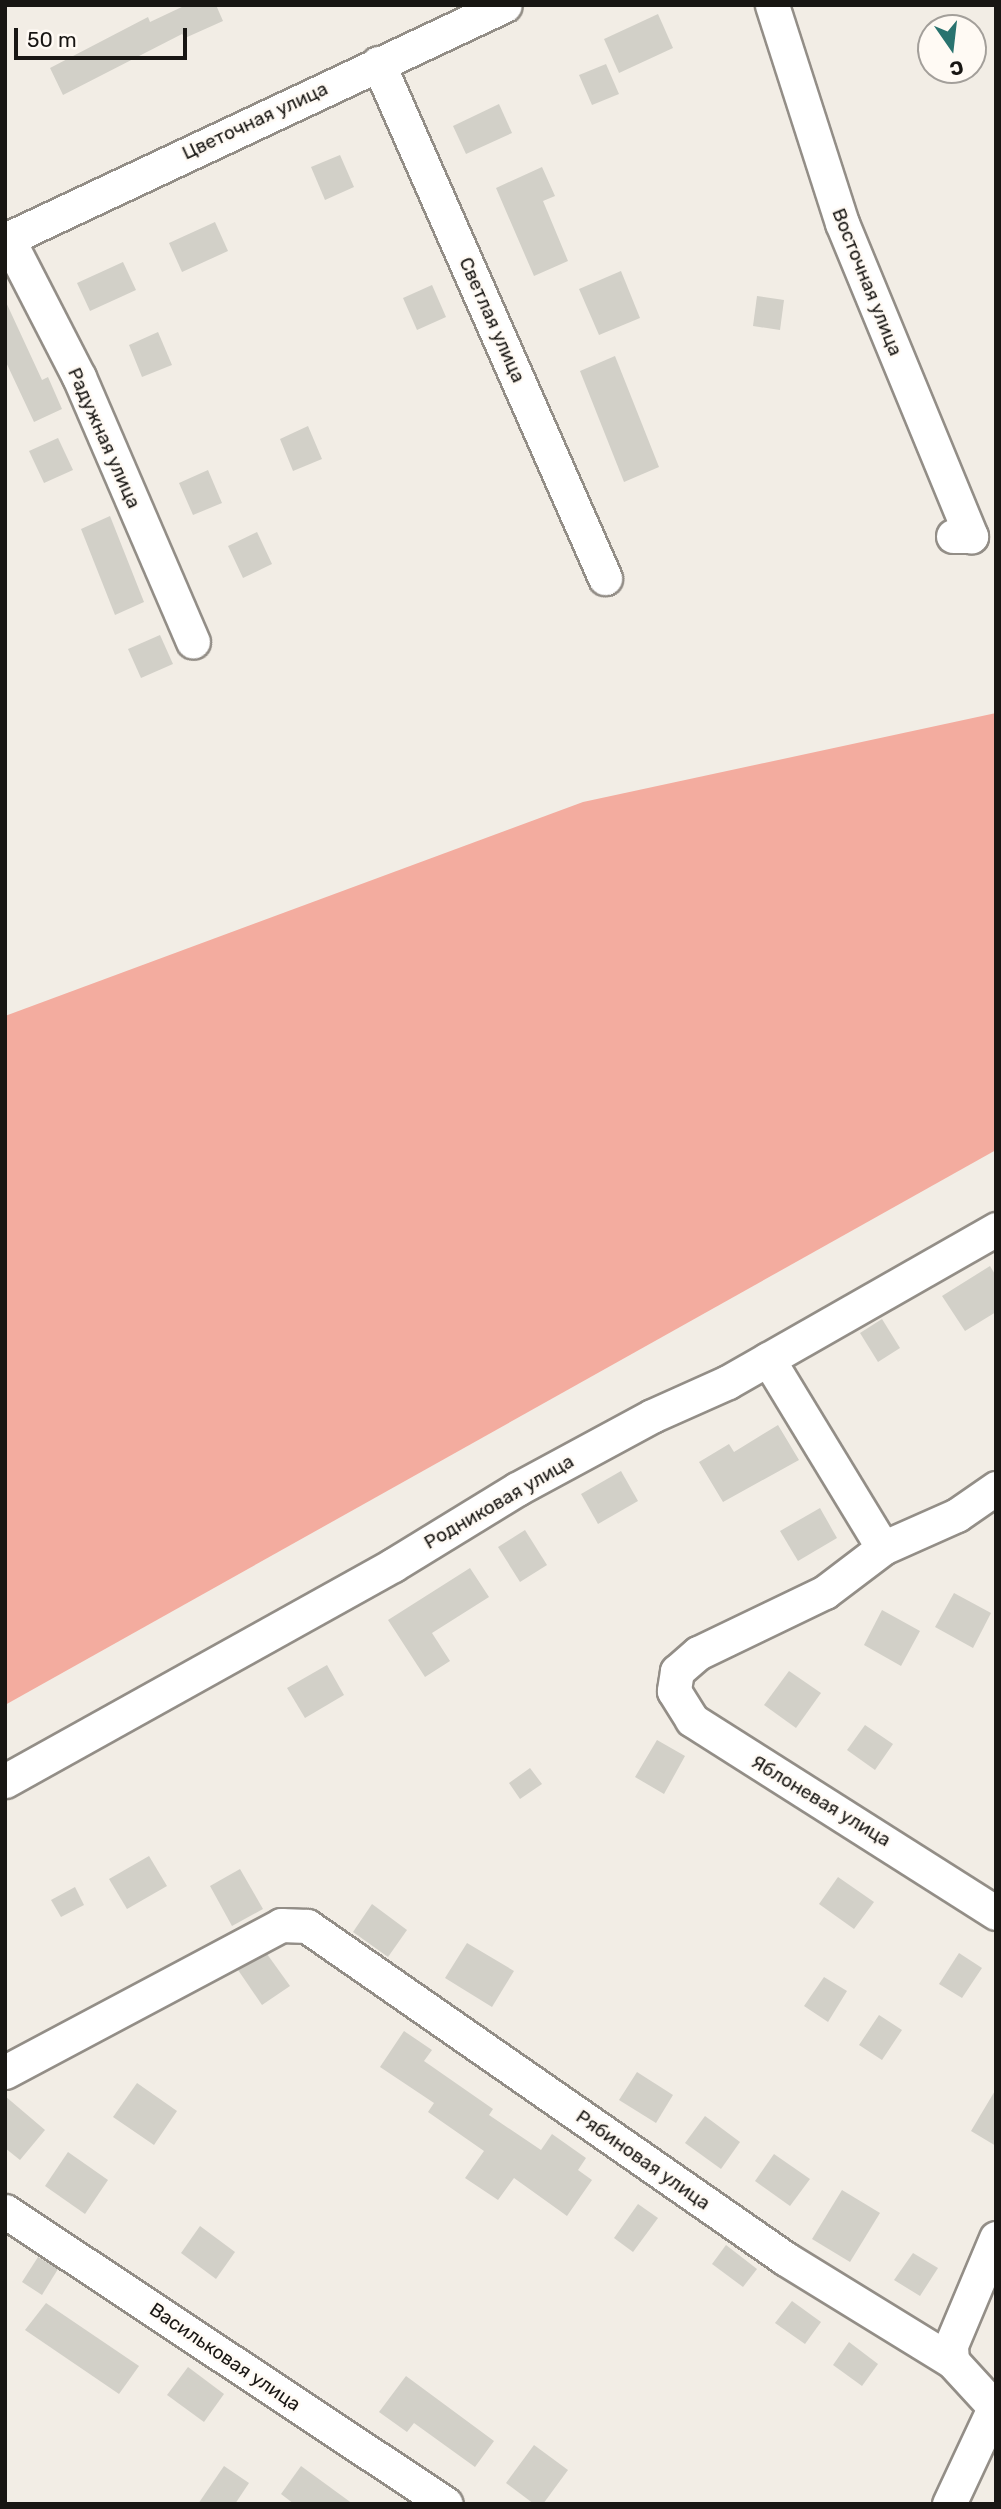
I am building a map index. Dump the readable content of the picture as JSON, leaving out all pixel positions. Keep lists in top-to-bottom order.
{
  "streets": {
    "street": [
      "Цветочная улица",
      "Восточная улица",
      "Светлая улица",
      "Радужная улица",
      "Родниковая улица",
      "Яблоневая улица",
      "Рябиновая улица",
      "Васильковая улица"
    ]
  },
  "crossings": [
    ["Цветочная улица", "Светлая улица"],
    ["Цветочная улица", "Радужная улица"]
  ],
  "scale_bar": "50 m",
  "north": "bottom"
}
